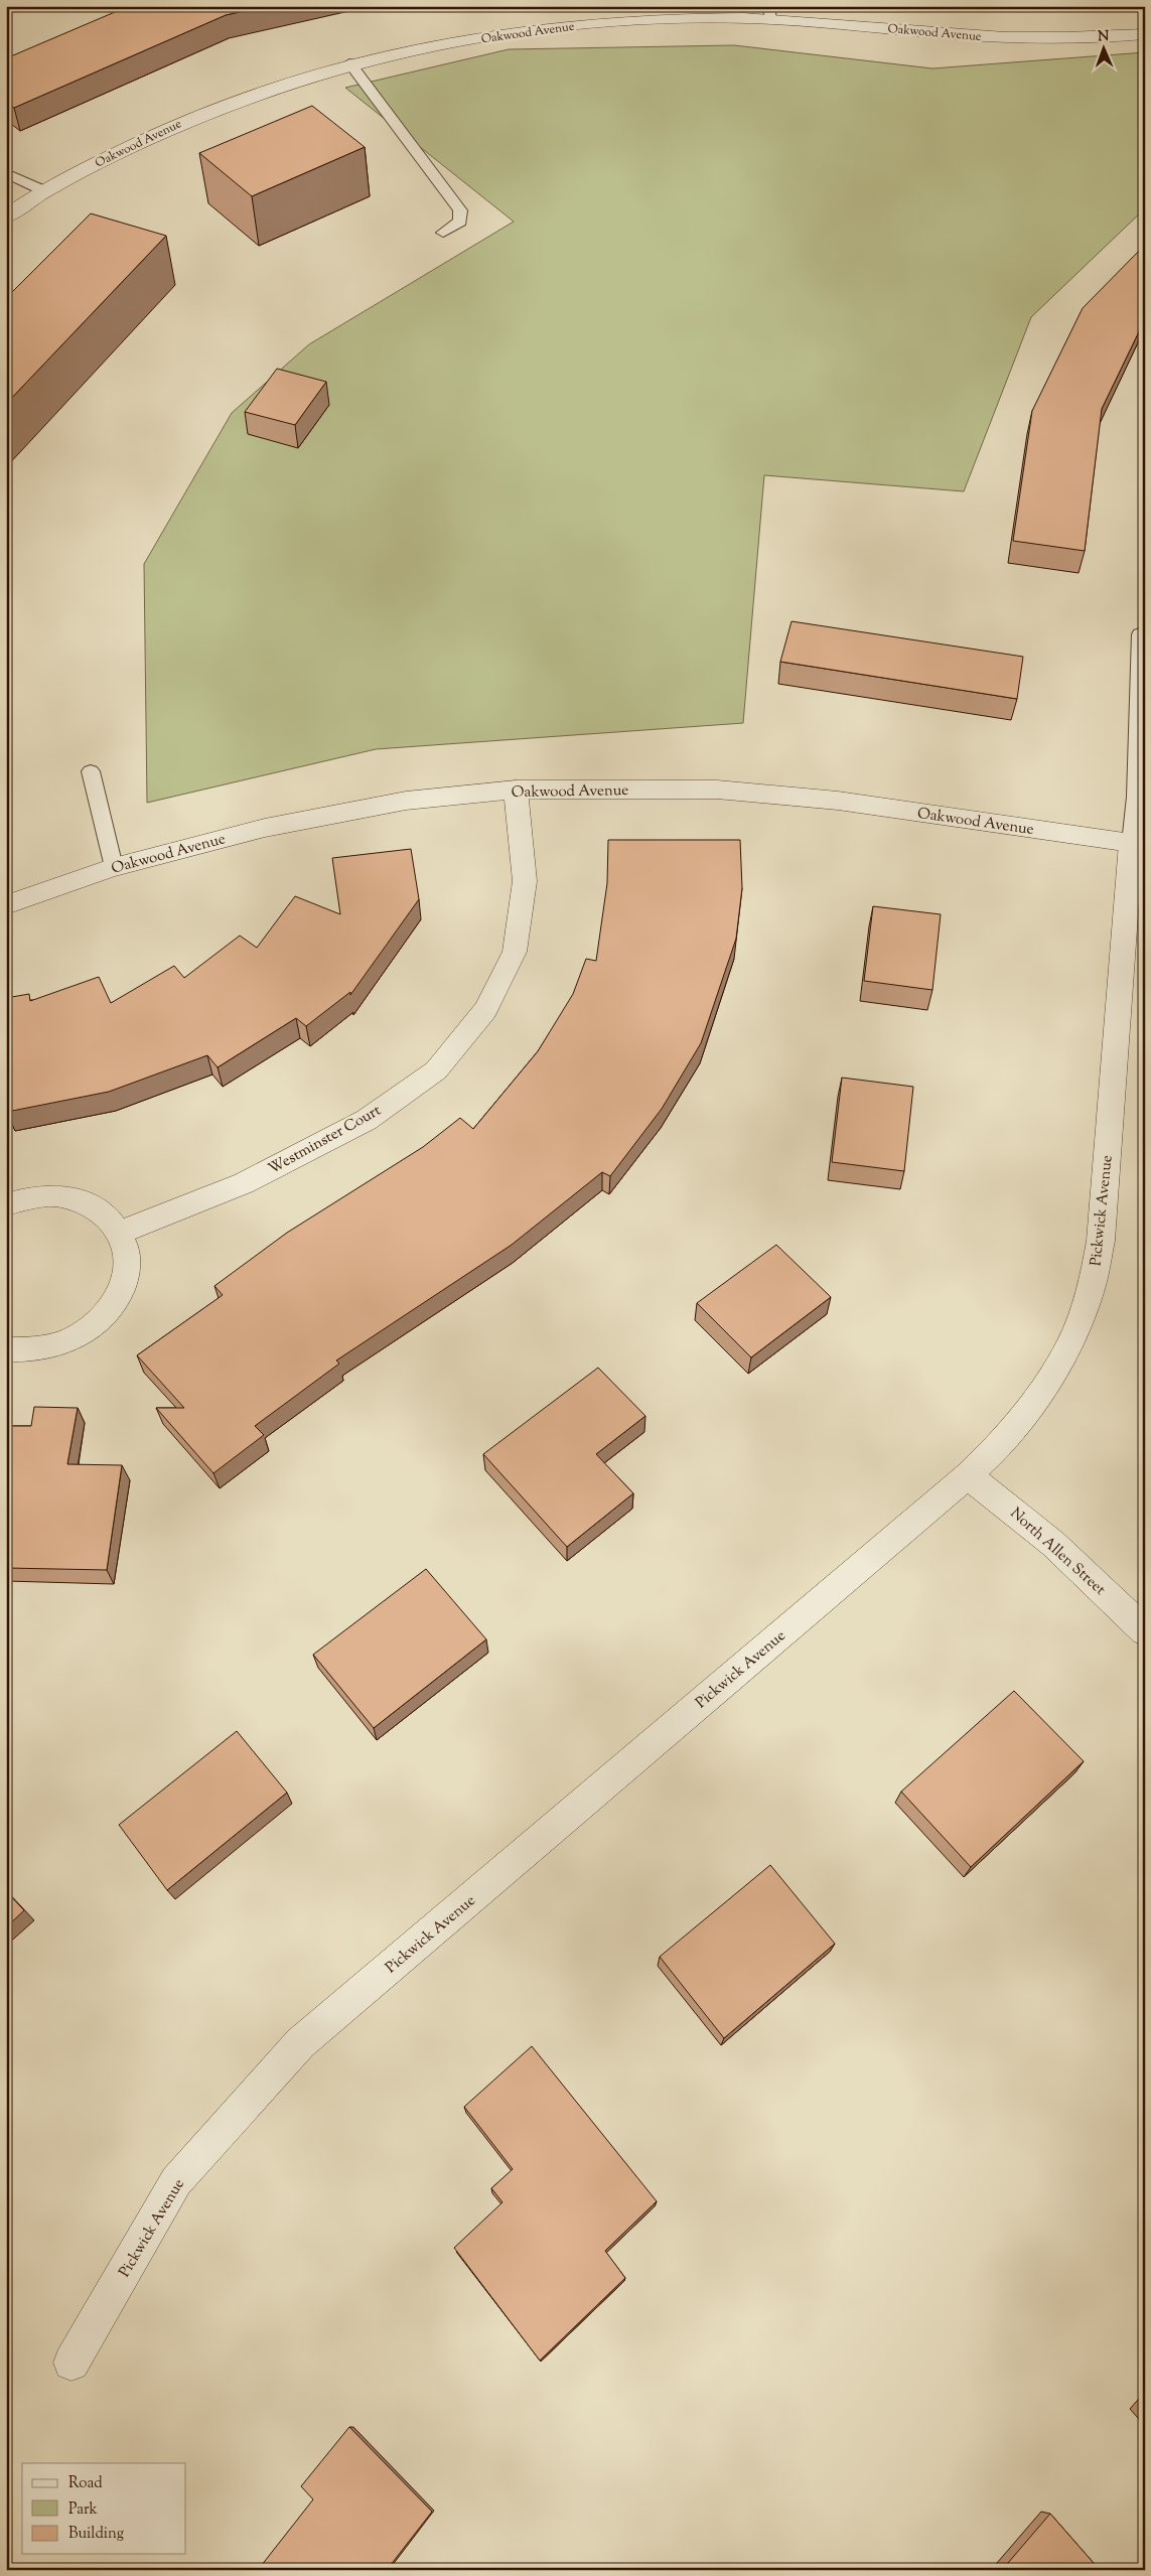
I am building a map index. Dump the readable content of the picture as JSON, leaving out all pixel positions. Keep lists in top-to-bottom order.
{
  "streets": {
    "street": [
      "Oakwood Avenue",
      "Westminster Court",
      "Pickwick Avenue",
      "North Allen Street"
    ]
  },
  "crossings": [
    ["Oakwood Avenue", "Westminster Court"],
    ["Oakwood Avenue", "Pickwick Avenue"],
    ["Pickwick Avenue", "North Allen Street"]
  ],
  "legend": ["Road", "Park", "Building"],
  "north": "top"
}
